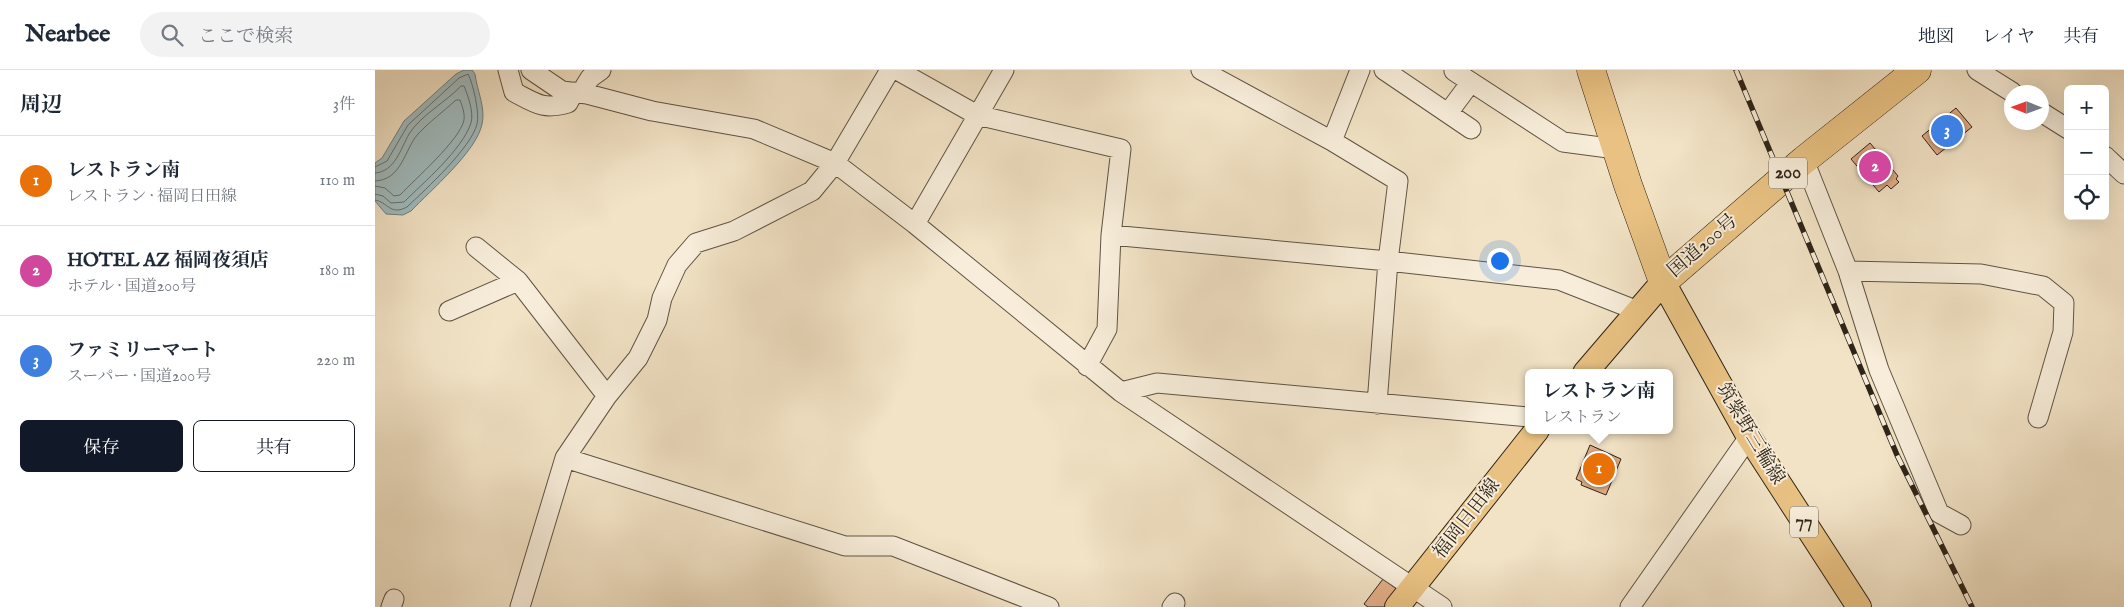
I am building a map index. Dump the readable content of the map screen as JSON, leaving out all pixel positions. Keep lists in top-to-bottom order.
{
  "streets": {
    "highway": ["200", "国道200号"],
    "main road": ["筑紫野三輪線", "福岡日田線", "77"]
  },
  "crossings": [
    ["国道200号", "筑紫野三輪線"]
  ],
  "north": "left",
  "page": {
    "header": "Nearbee",
    "search": "ここで検索",
    "nav": ["地図", "レイヤ", "共有"],
    "heading": ["周辺", "3件"],
    "map_buttons": ["+", "−"],
    "pins": ["3", "2", "1"],
    "list": [
      {
        "mark": "1",
        "name": "レストラン南",
        "note": "レストラン · 福岡日田線",
        "value": "110 m"
      },
      {
        "mark": "2",
        "name": "HOTEL AZ 福岡夜須店",
        "note": "ホテル · 国道200号",
        "value": "180 m"
      },
      {
        "mark": "3",
        "name": "ファミリーマート",
        "note": "スーパー · 国道200号",
        "value": "220 m"
      }
    ],
    "popup": ["レストラン南", "レストラン"],
    "buttons": ["保存", "共有"]
  }
}
